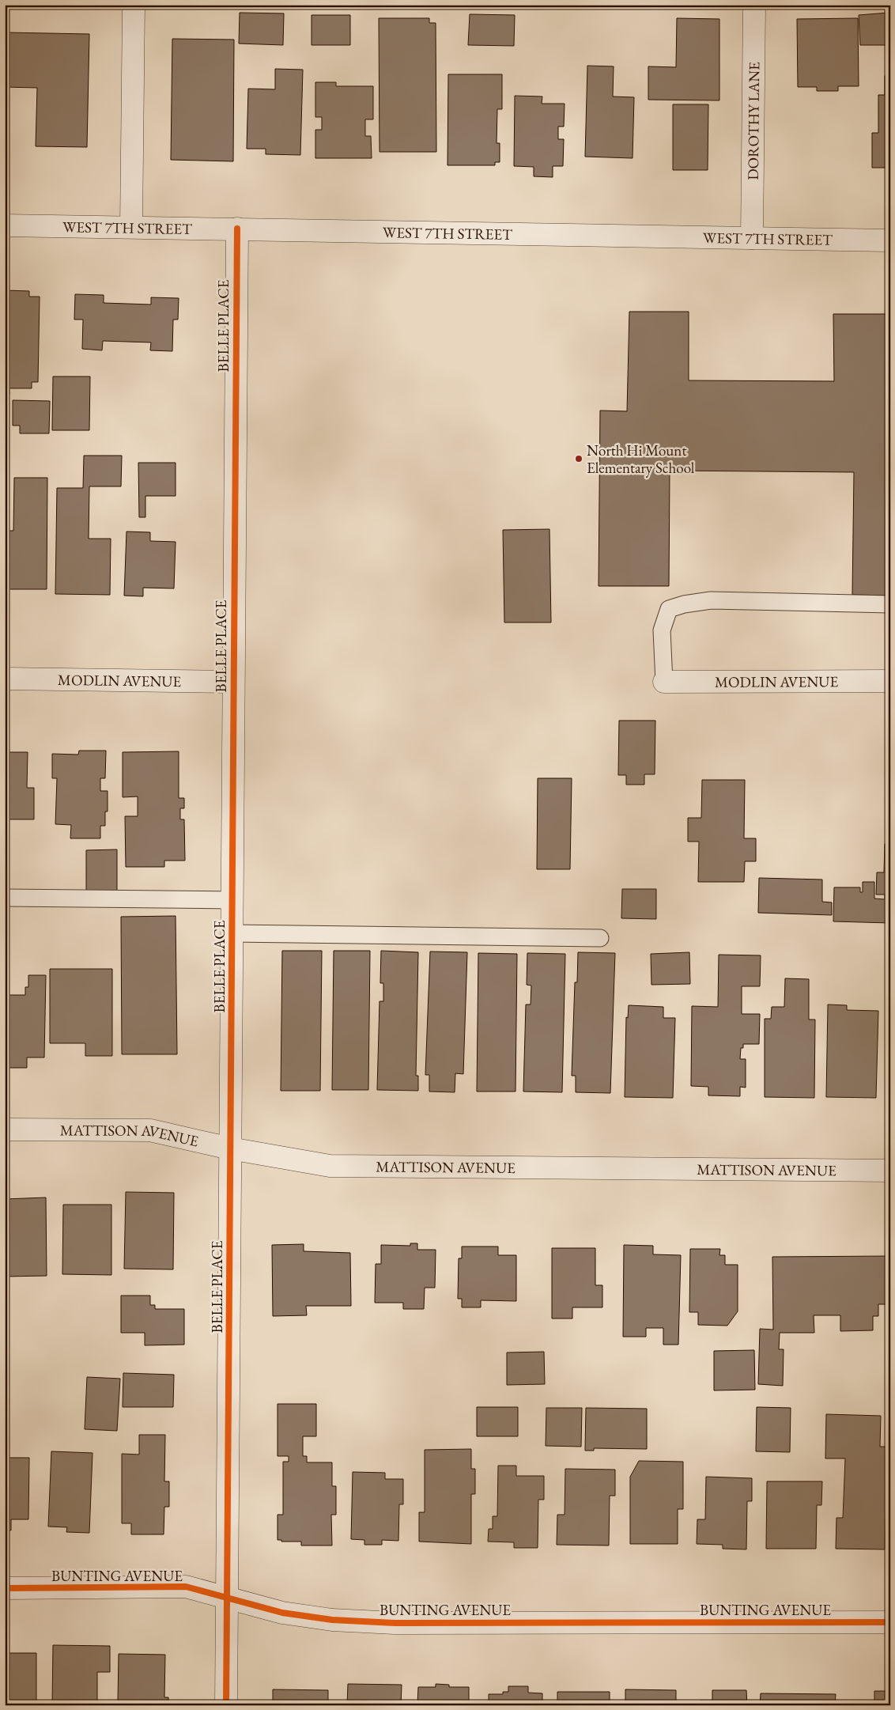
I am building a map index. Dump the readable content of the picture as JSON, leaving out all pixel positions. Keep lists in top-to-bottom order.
{
  "streets": {
    "street": [
      "DOROTHY LANE",
      "WEST 7TH STREET",
      "BELLE PLACE",
      "MODLIN AVENUE",
      "MATTISON AVENUE",
      "BUNTING AVENUE"
    ]
  },
  "crossings": [
    ["DOROTHY LANE", "WEST 7TH STREET"],
    ["WEST 7TH STREET", "BELLE PLACE"],
    ["BELLE PLACE", "MODLIN AVENUE"],
    ["BELLE PLACE", "MATTISON AVENUE"],
    ["BELLE PLACE", "BUNTING AVENUE"]
  ],
  "places": ["North Hi Mount Elementary School"]
}
